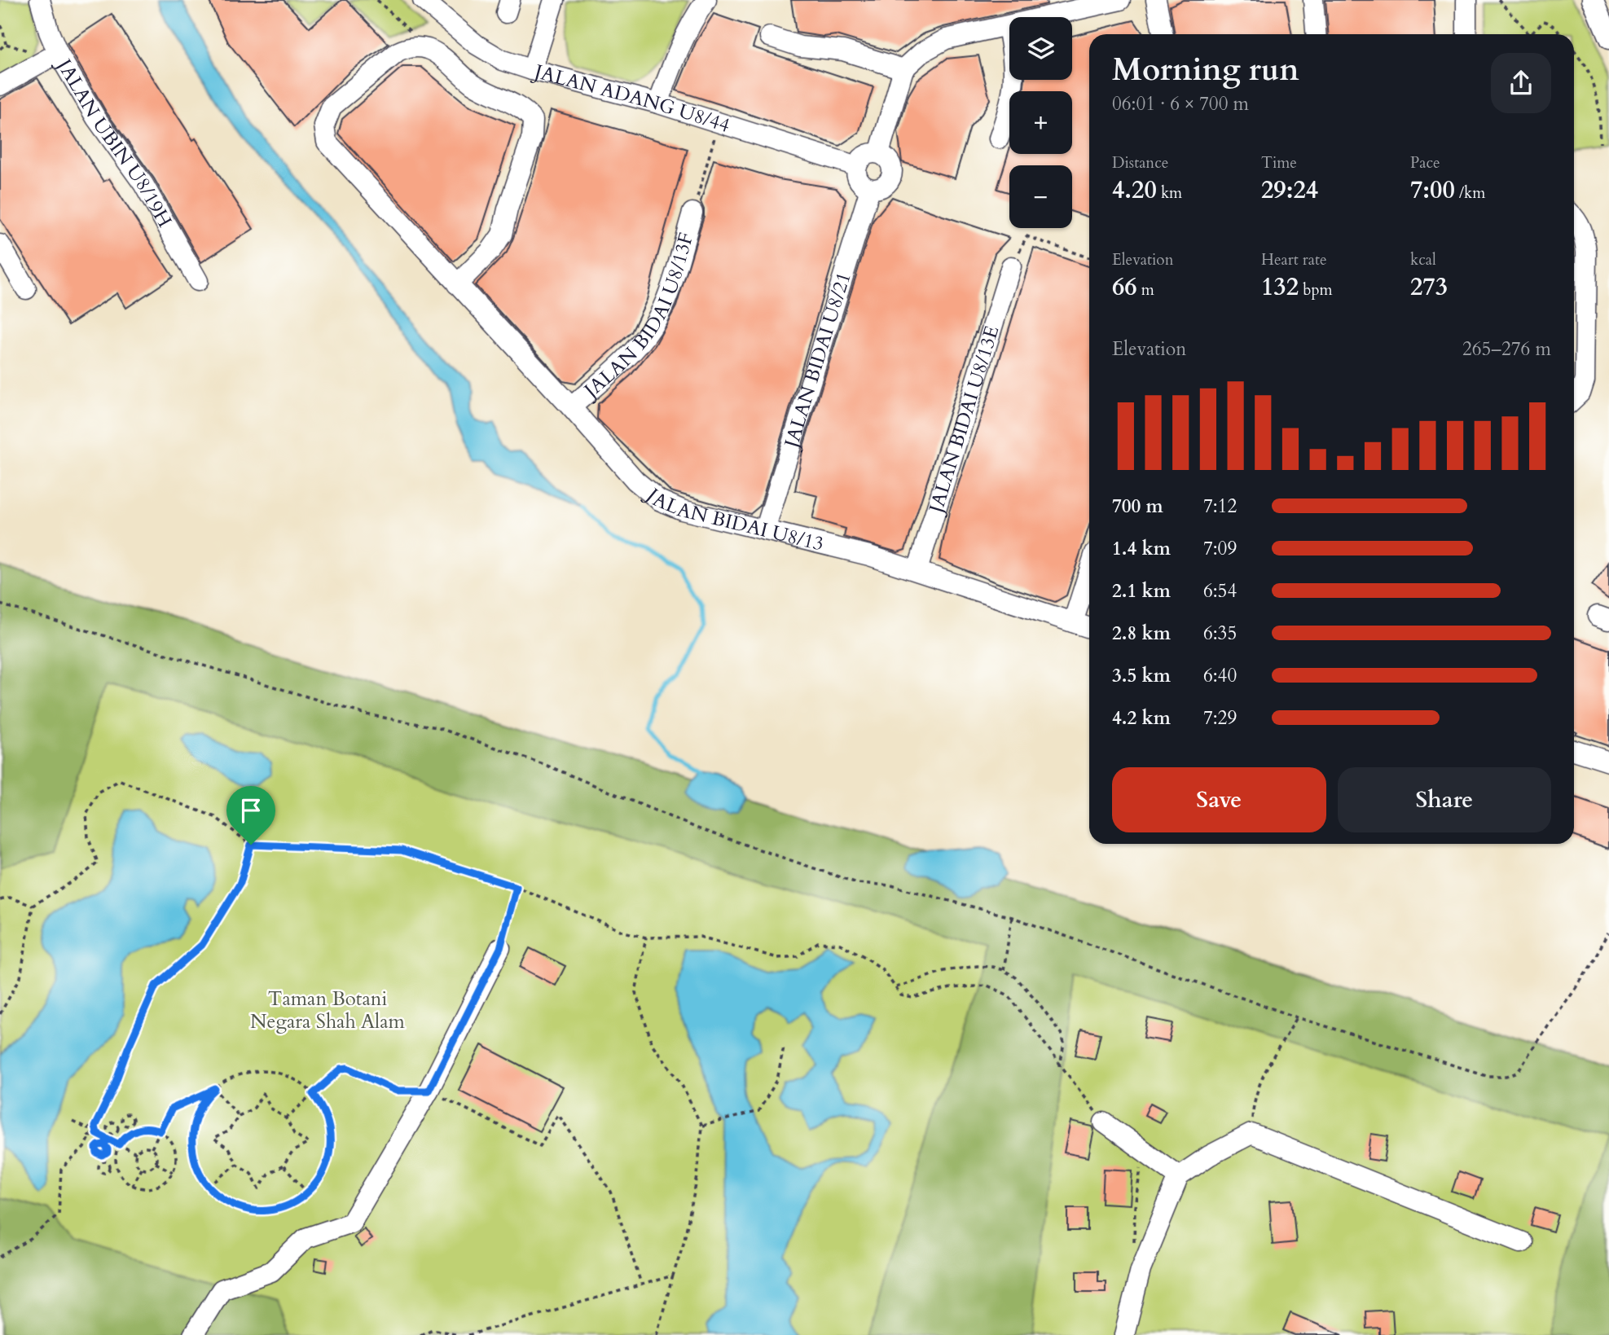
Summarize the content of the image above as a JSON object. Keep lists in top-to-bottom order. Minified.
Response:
{"streets":{"street":["JALAN ADANG U8/44","JALAN UBIN U8/19H","JALAN BIDAI U8/13F","JALAN BIDAI U8/21","JALAN BIDAI U8/13E","JALAN BIDAI U8/13"]},"crossings":[["JALAN ADANG U8/44","JALAN BIDAI U8/21"],["JALAN BIDAI U8/13F","JALAN BIDAI U8/13"],["JALAN BIDAI U8/21","JALAN BIDAI U8/13"],["JALAN BIDAI U8/13E","JALAN BIDAI U8/13"]],"parks":["Taman Botani Negara Shah Alam"],"page":{"map_buttons":["+","−"],"heading":["Morning run","06:01 · 6 × 700 m"],"stats":[["Distance","4.20 km"],["Time","29:24"],["Pace","7:00 /km"],["Elevation","66 m"],["Heart rate","132 bpm"],["kcal","273"]],"chart":["Elevation","265–276 m"],"list":[{"name":"700 m","note":"7:12"},{"name":"1.4 km","note":"7:09"},{"name":"2.1 km","note":"6:54"},{"name":"2.8 km","note":"6:35"},{"name":"3.5 km","note":"6:40"},{"name":"4.2 km","note":"7:29"}],"buttons":["Save","Share"]}}
